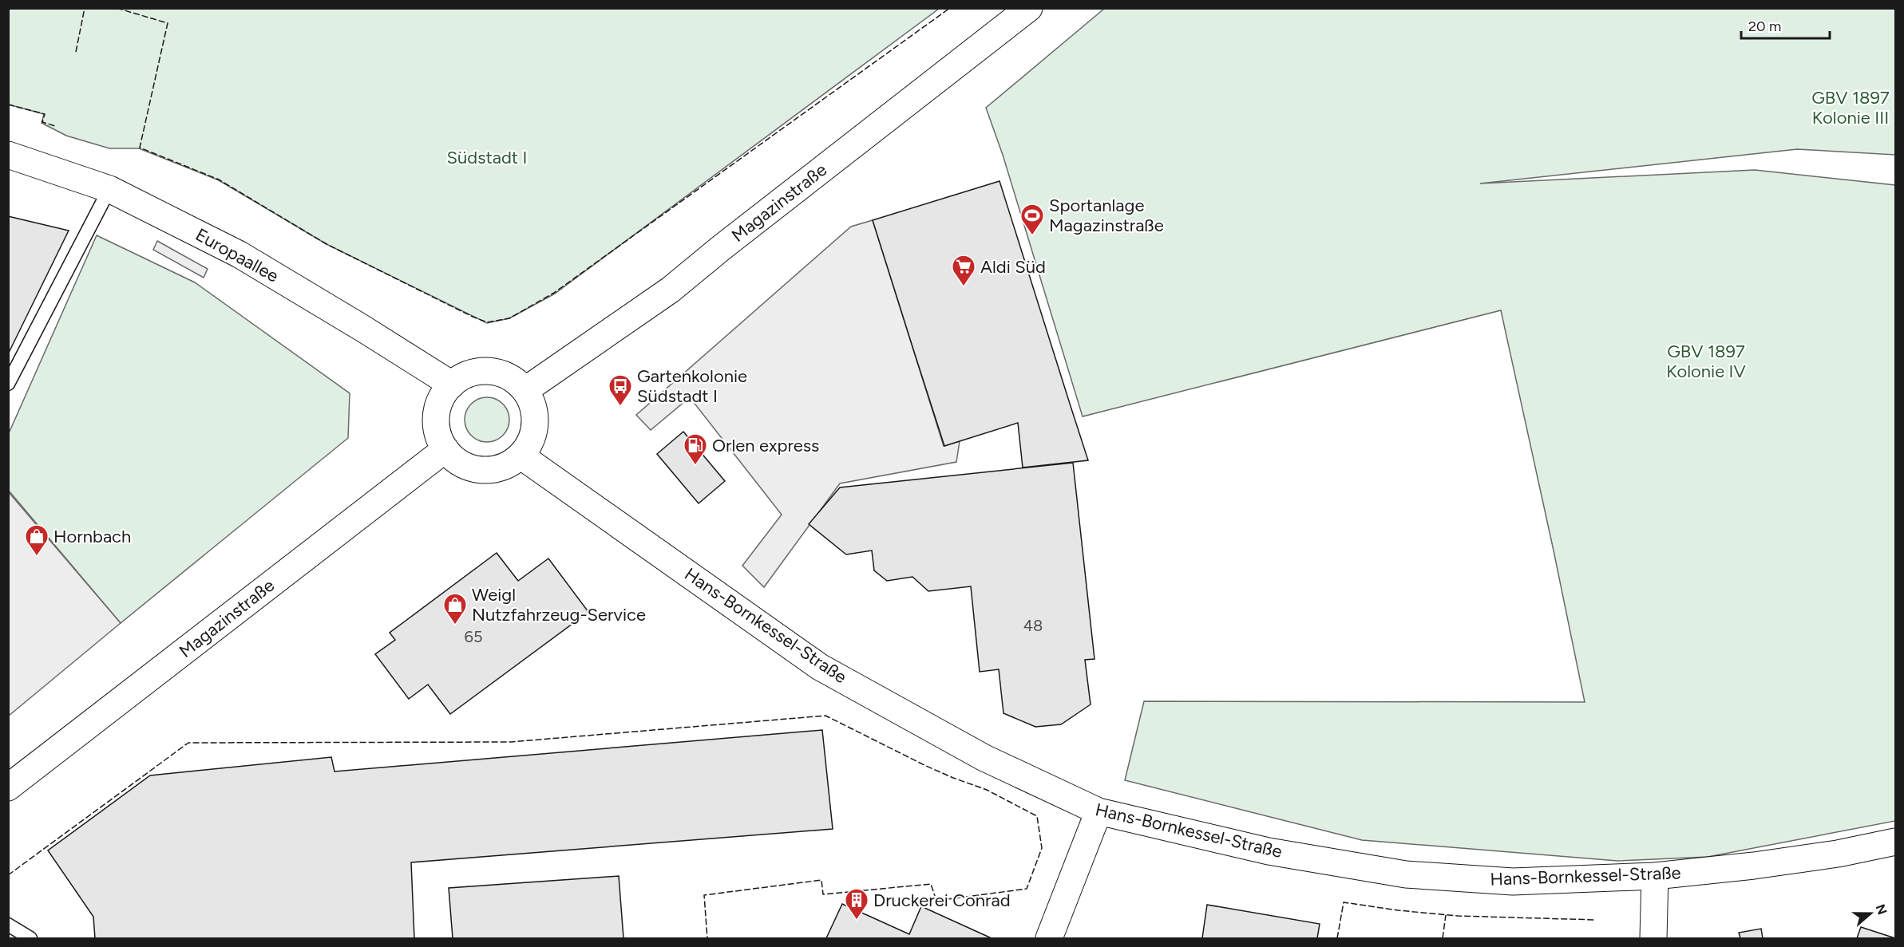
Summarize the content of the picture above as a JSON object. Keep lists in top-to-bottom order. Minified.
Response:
{"streets":{"street":["Magazinstraße","Europaallee","Hans-Bornkessel-Straße"]},"crossings":[["Magazinstraße","Europaallee"],["Magazinstraße","Hans-Bornkessel-Straße"],["Europaallee","Hans-Bornkessel-Straße"]],"parks":["GBV 1897 Kolonie III","Südstadt I","GBV 1897 Kolonie IV"],"places":{"sports":["Sportanlage Magazinstraße"],"supermarket":["Aldi Süd"],"bus stop":["Gartenkolonie Südstadt I"],"fuel station":["Orlen express"],"shop":["Hornbach","Weigl Nutzfahrzeug-Service"],"building":["Druckerei Conrad"]},"house_numbers":["48","65"],"scale_bar":"20 m","north":"right"}
